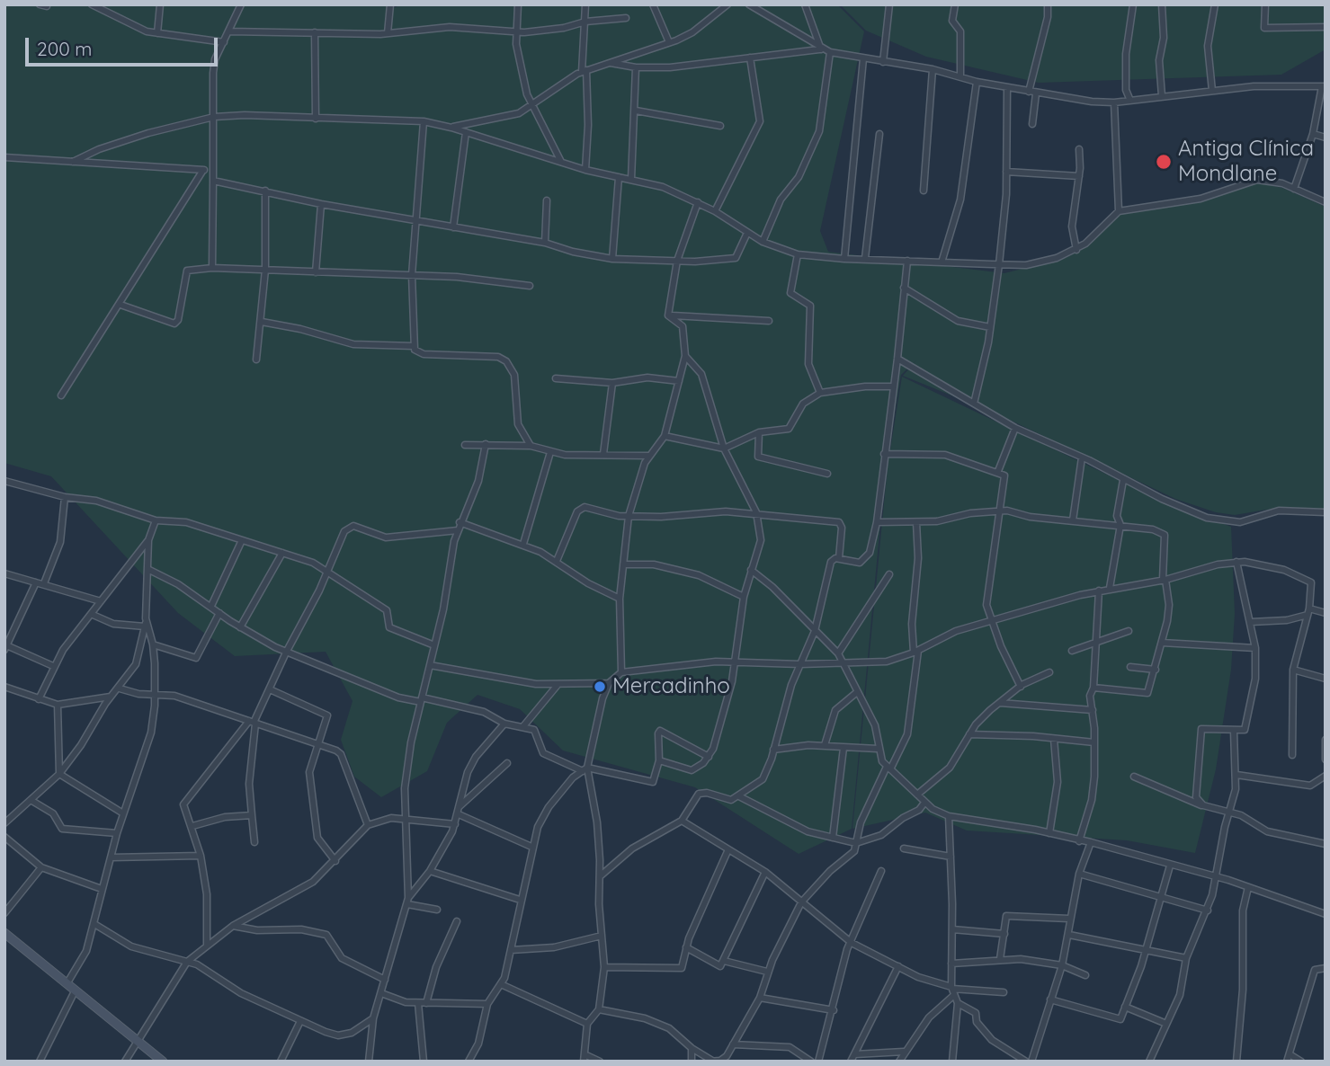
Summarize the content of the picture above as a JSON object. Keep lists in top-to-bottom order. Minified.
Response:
{"places":["Antiga Clínica Mondlane","Mercadinho"],"scale_bar":"200 m"}
